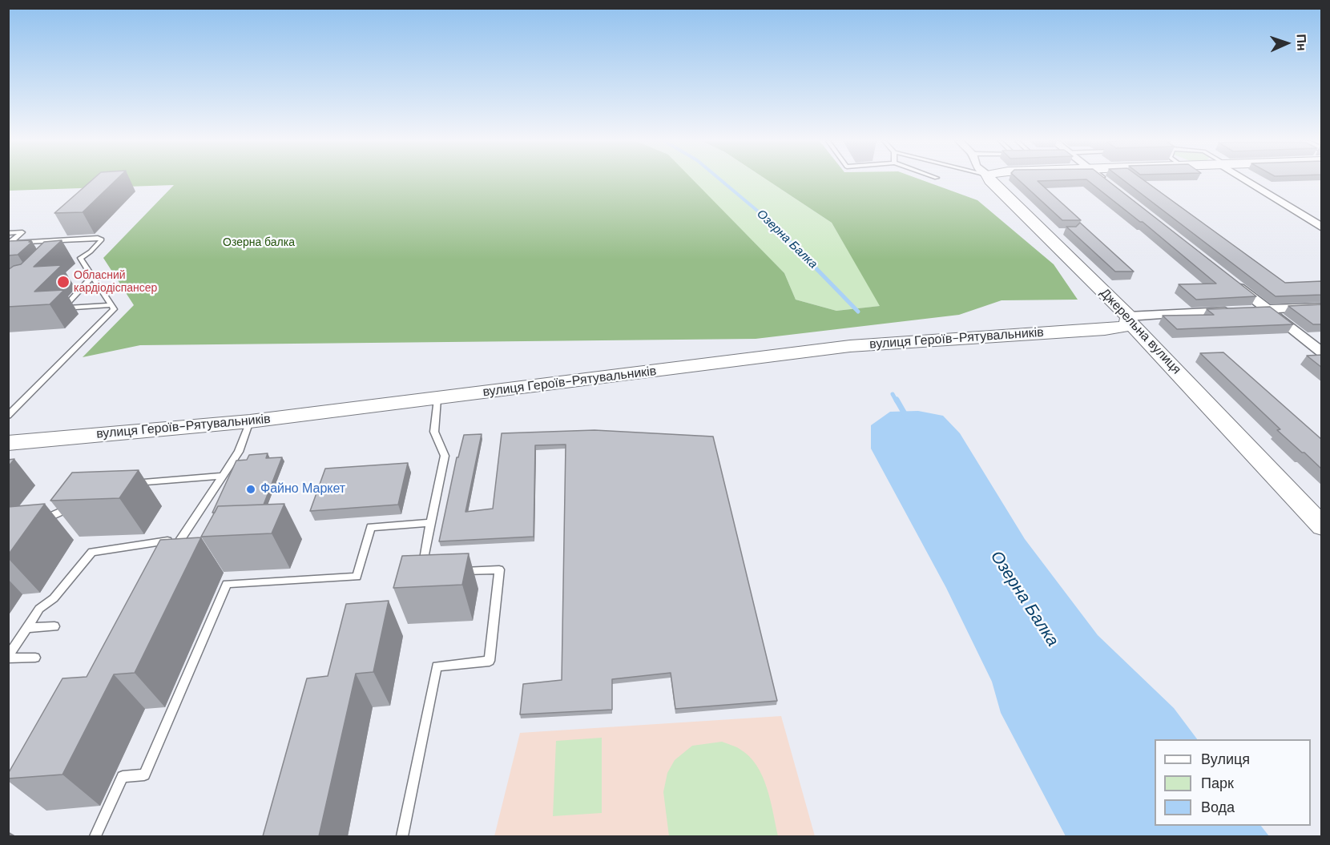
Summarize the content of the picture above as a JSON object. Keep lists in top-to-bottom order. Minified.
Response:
{"streets":{"main road":["Джерельна вулиця","вулиця Героїв-Рятувальників"]},"crossings":[["Джерельна вулиця","вулиця Героїв-Рятувальників"]],"water":["Озерна Балка"],"parks":["Озерна балка"],"places":["Обласний кардіодіспансер","Файно Маркет"],"legend":["Вулиця","Парк","Вода"],"north":"right"}
